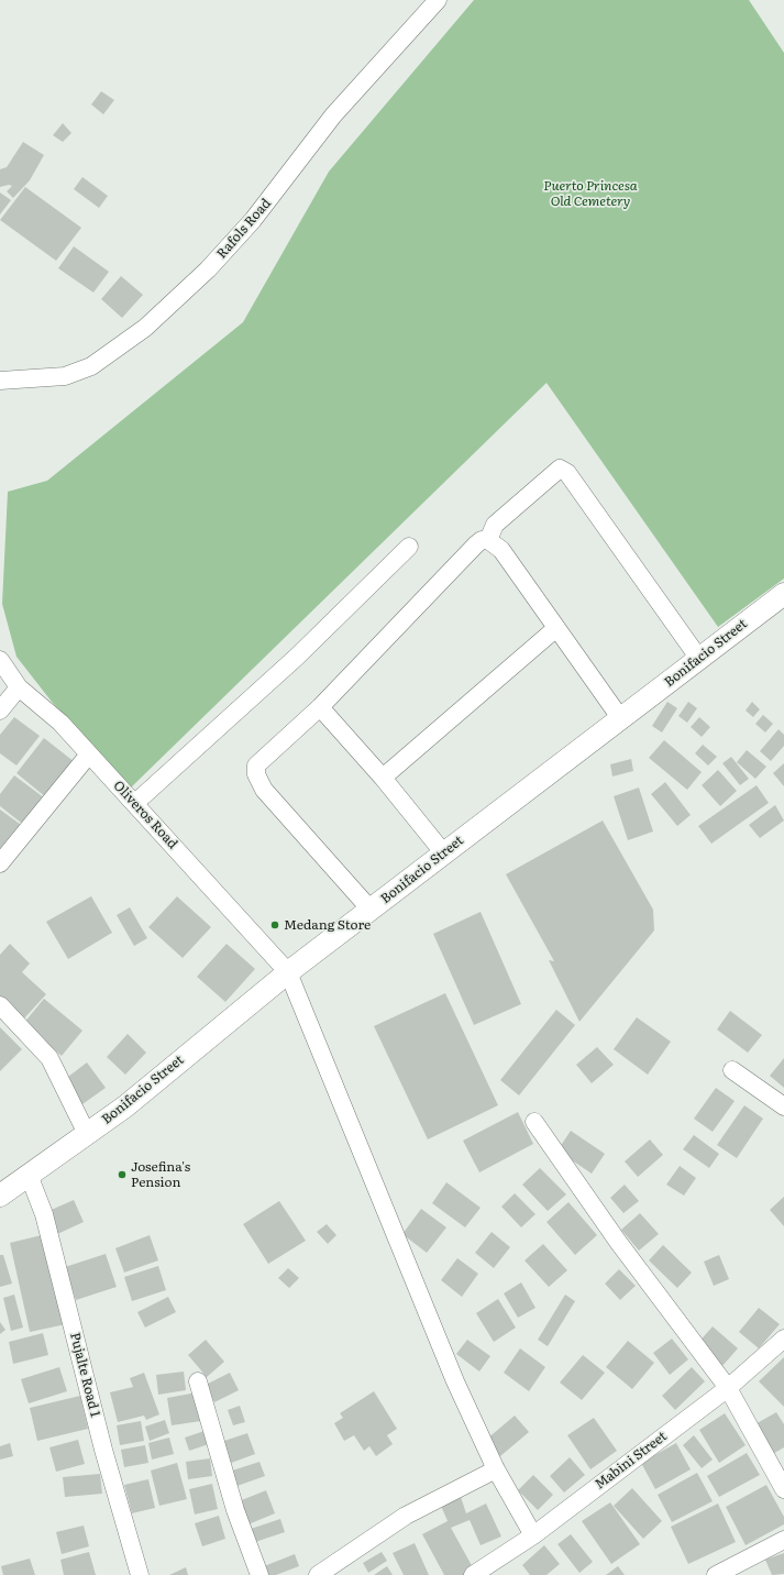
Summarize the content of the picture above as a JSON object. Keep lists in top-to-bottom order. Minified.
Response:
{"streets":{"street":["Rafols Road","Bonifacio Street","Oliveros Road","Pujalte Road 1","Mabini Street"]},"crossings":[["Bonifacio Street","Oliveros Road"],["Bonifacio Street","Pujalte Road 1"],["Oliveros Road","Mabini Street"]],"parks":["Puerto Princesa Old Cemetery"],"places":["Medang Store","Josefina's Pension"]}
